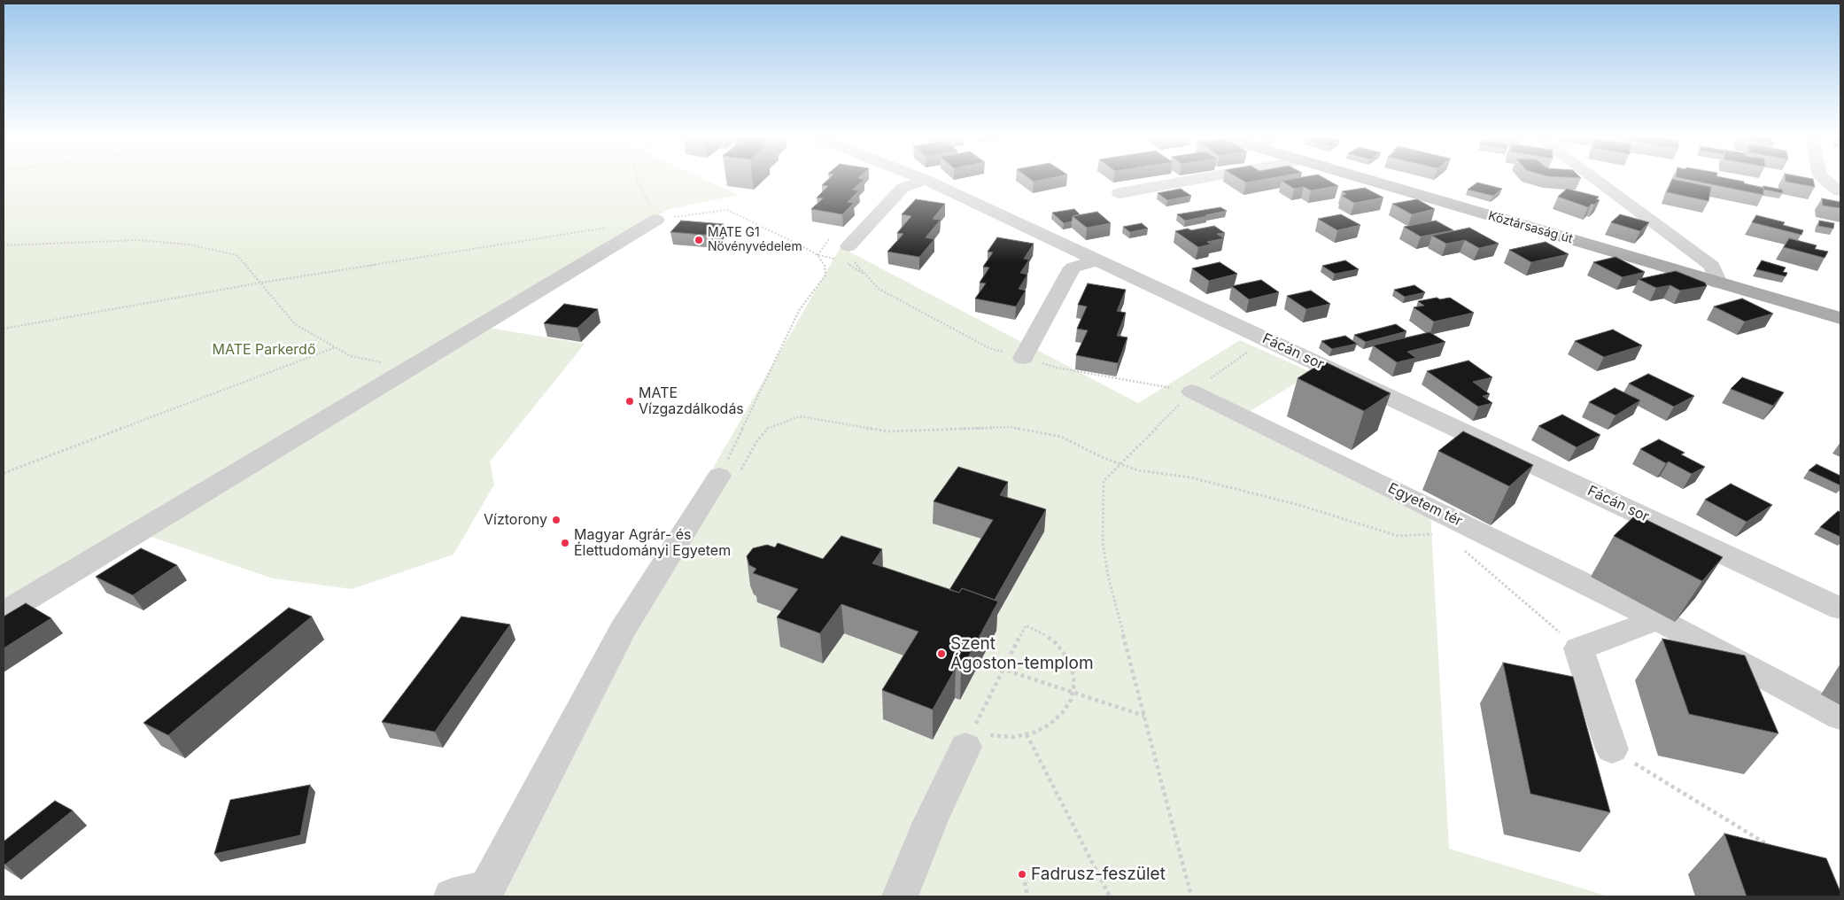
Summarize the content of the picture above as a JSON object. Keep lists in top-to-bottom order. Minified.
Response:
{"streets":{"main road":["Köztársaság út"],"street":["Fácán sor","Egyetem tér"]},"parks":["MATE Parkerdő"],"places":["MATE G1 Növényvédelem","MATE Vízgazdálkodás","Víztorony","Magyar Agrár- és Élettudományi Egyetem","Szent Ágoston-templom","Fadrusz-feszület"]}
